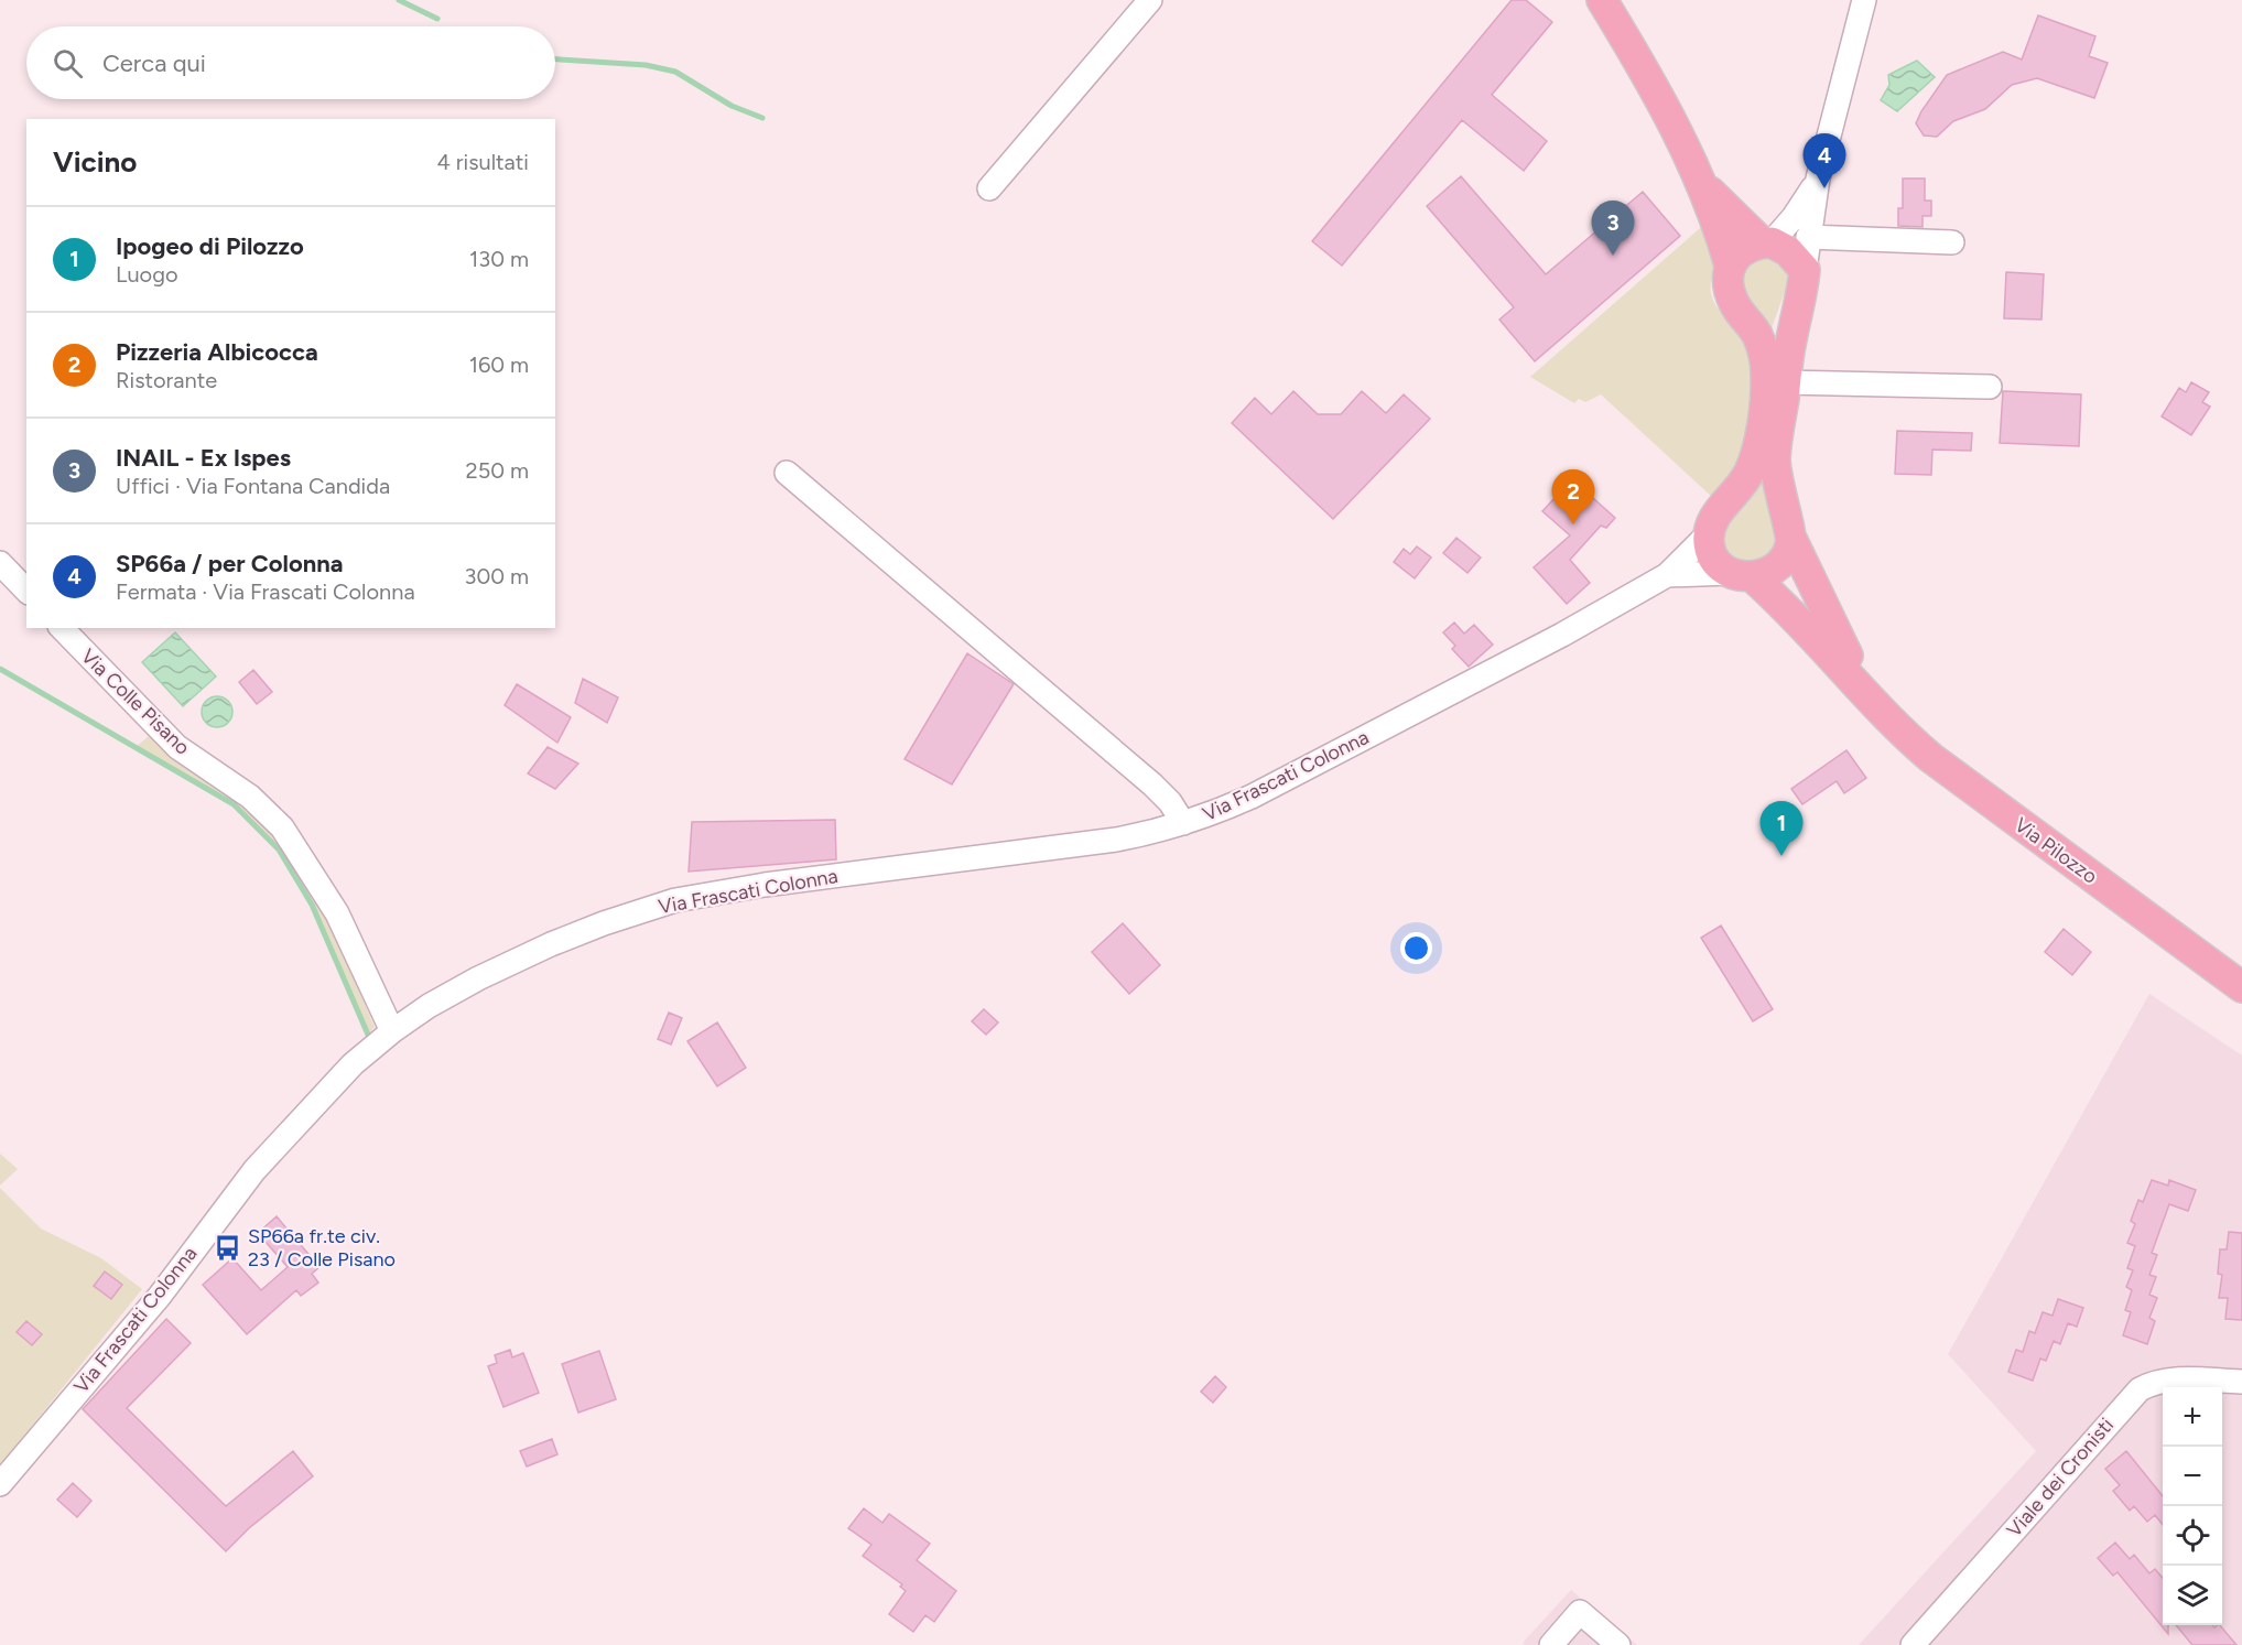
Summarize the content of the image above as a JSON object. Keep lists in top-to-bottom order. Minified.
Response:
{"streets":{"main road":["Via Frascati Colonna","Via Pilozzo"],"street":["Via Colle Pisano","Viale dei Cronisti"]},"crossings":[["Via Colle Pisano","Via Frascati Colonna"],["Via Frascati Colonna","Via Pilozzo"]],"places":{"bus stop":["SP66a fr.te civ. 23 / Colle Pisano"]},"page":{"search":"Cerca qui","heading":["Vicino","4 risultati"],"pins":["4","3","2","1"],"list":[{"mark":"1","name":"Ipogeo di Pilozzo","note":"Luogo","value":"130 m"},{"mark":"2","name":"Pizzeria Albicocca","note":"Ristorante","value":"160 m"},{"mark":"3","name":"INAIL - Ex Ispes","note":"Uffici · Via Fontana Candida","value":"250 m"},{"mark":"4","name":"SP66a / per Colonna","note":"Fermata · Via Frascati Colonna","value":"300 m"}],"map_buttons":["+","−"]}}
